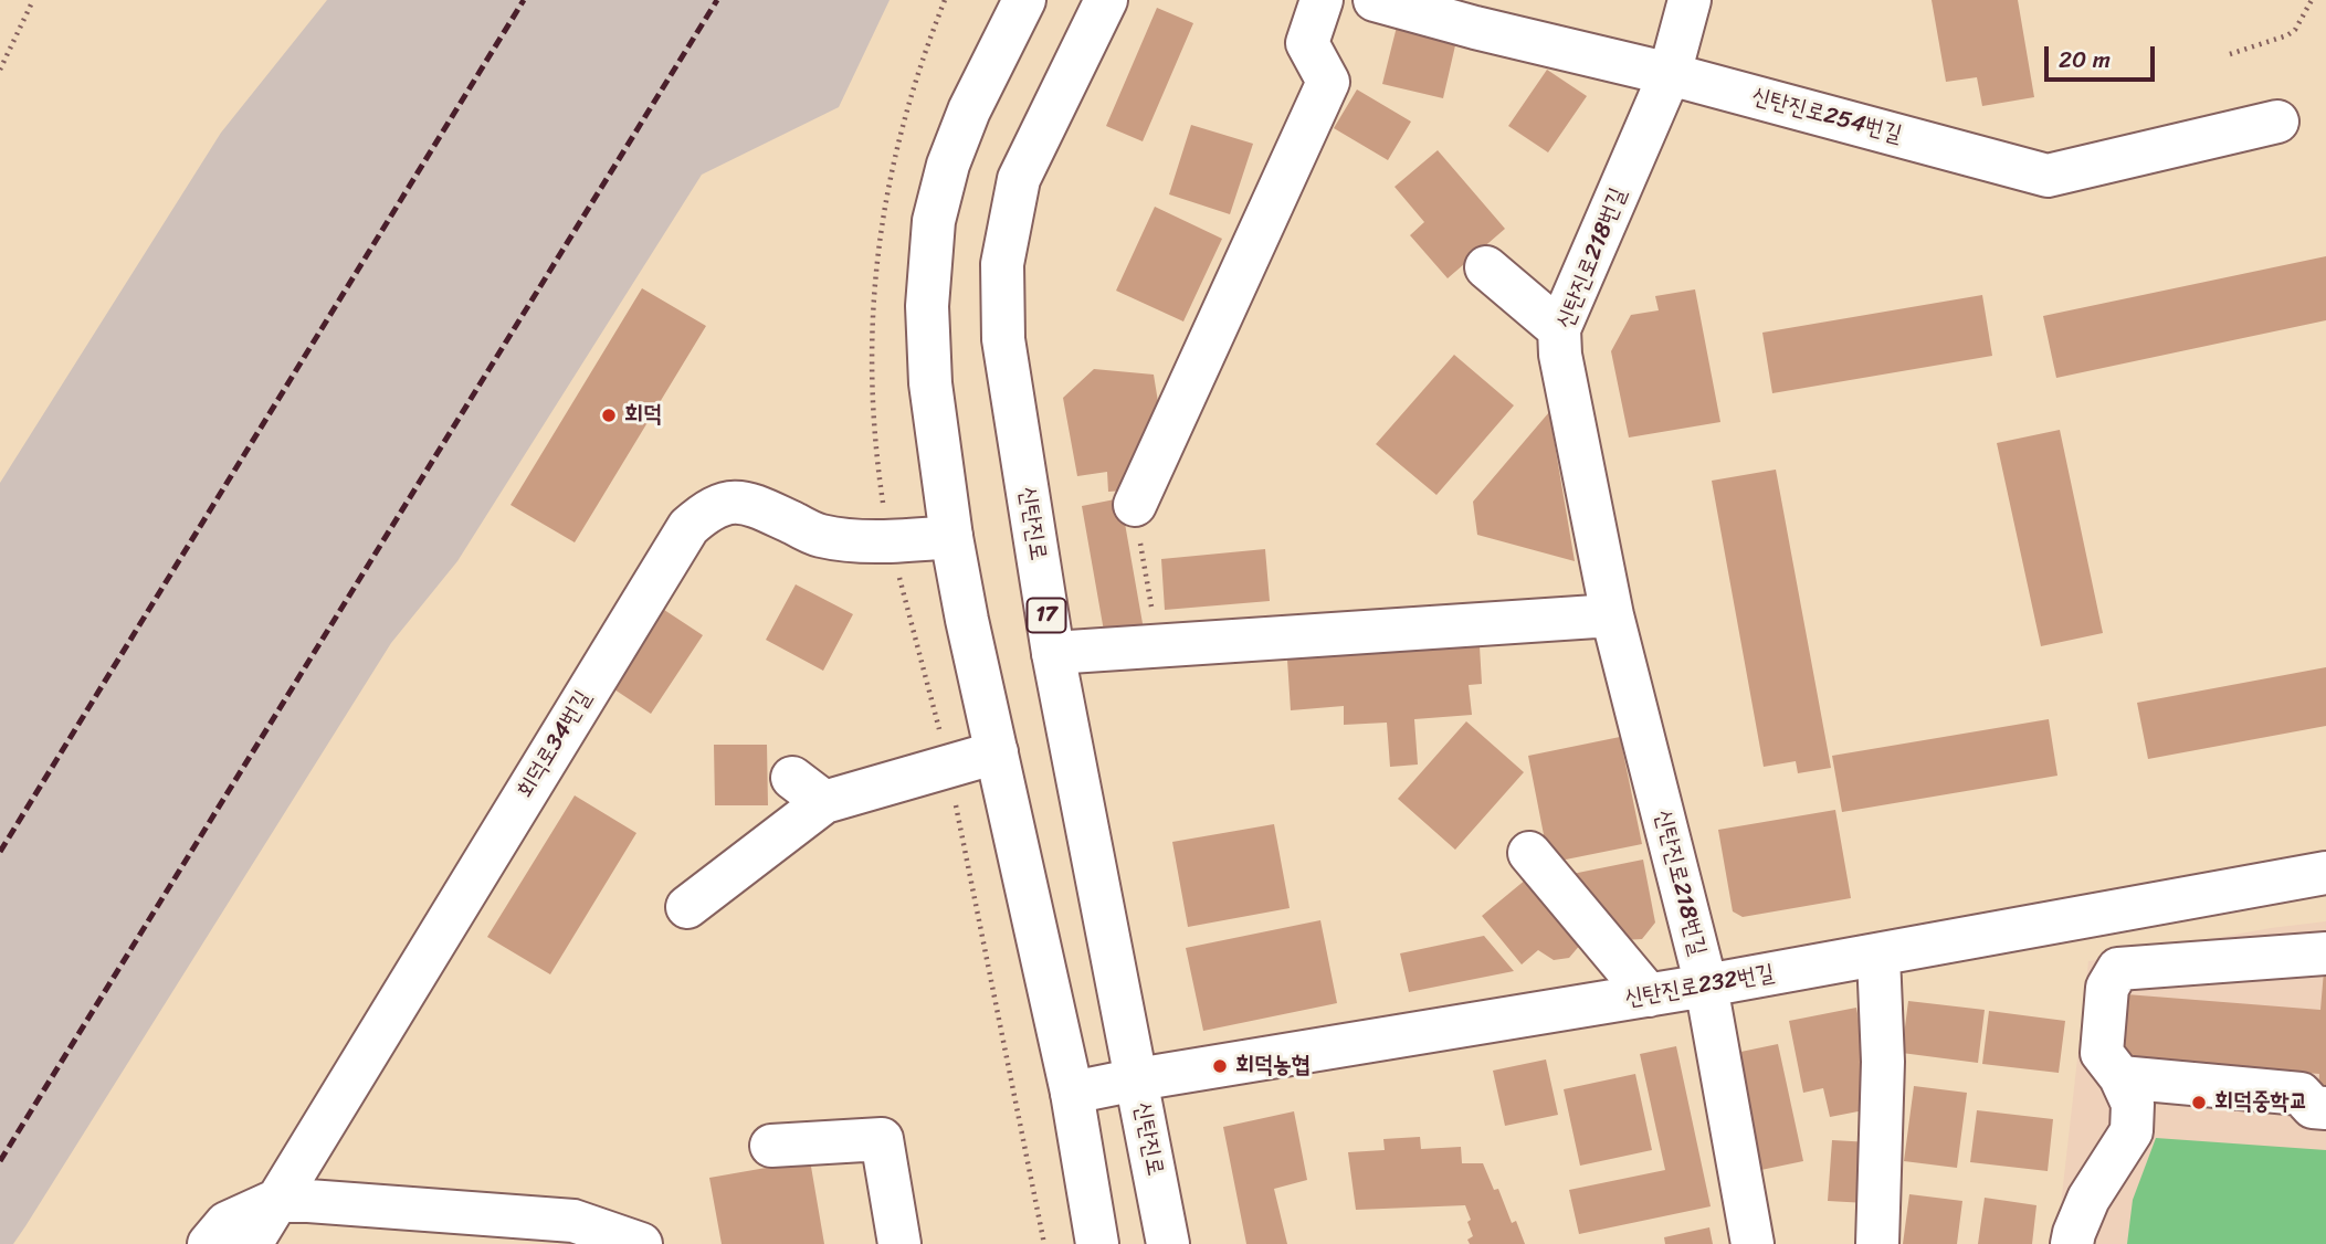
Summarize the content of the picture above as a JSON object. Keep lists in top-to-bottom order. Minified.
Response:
{"streets":{"street":["신탄진로254번길","신탄진로218번길","신탄진로","17","회덕로34번길","신탄진로232번길"]},"crossings":[["신탄진로254번길","신탄진로218번길"],["신탄진로218번길","신탄진로232번길"],["신탄진로","신탄진로232번길"]],"places":["회덕","회덕농협","회덕중학교"],"scale_bar":"20 m"}
